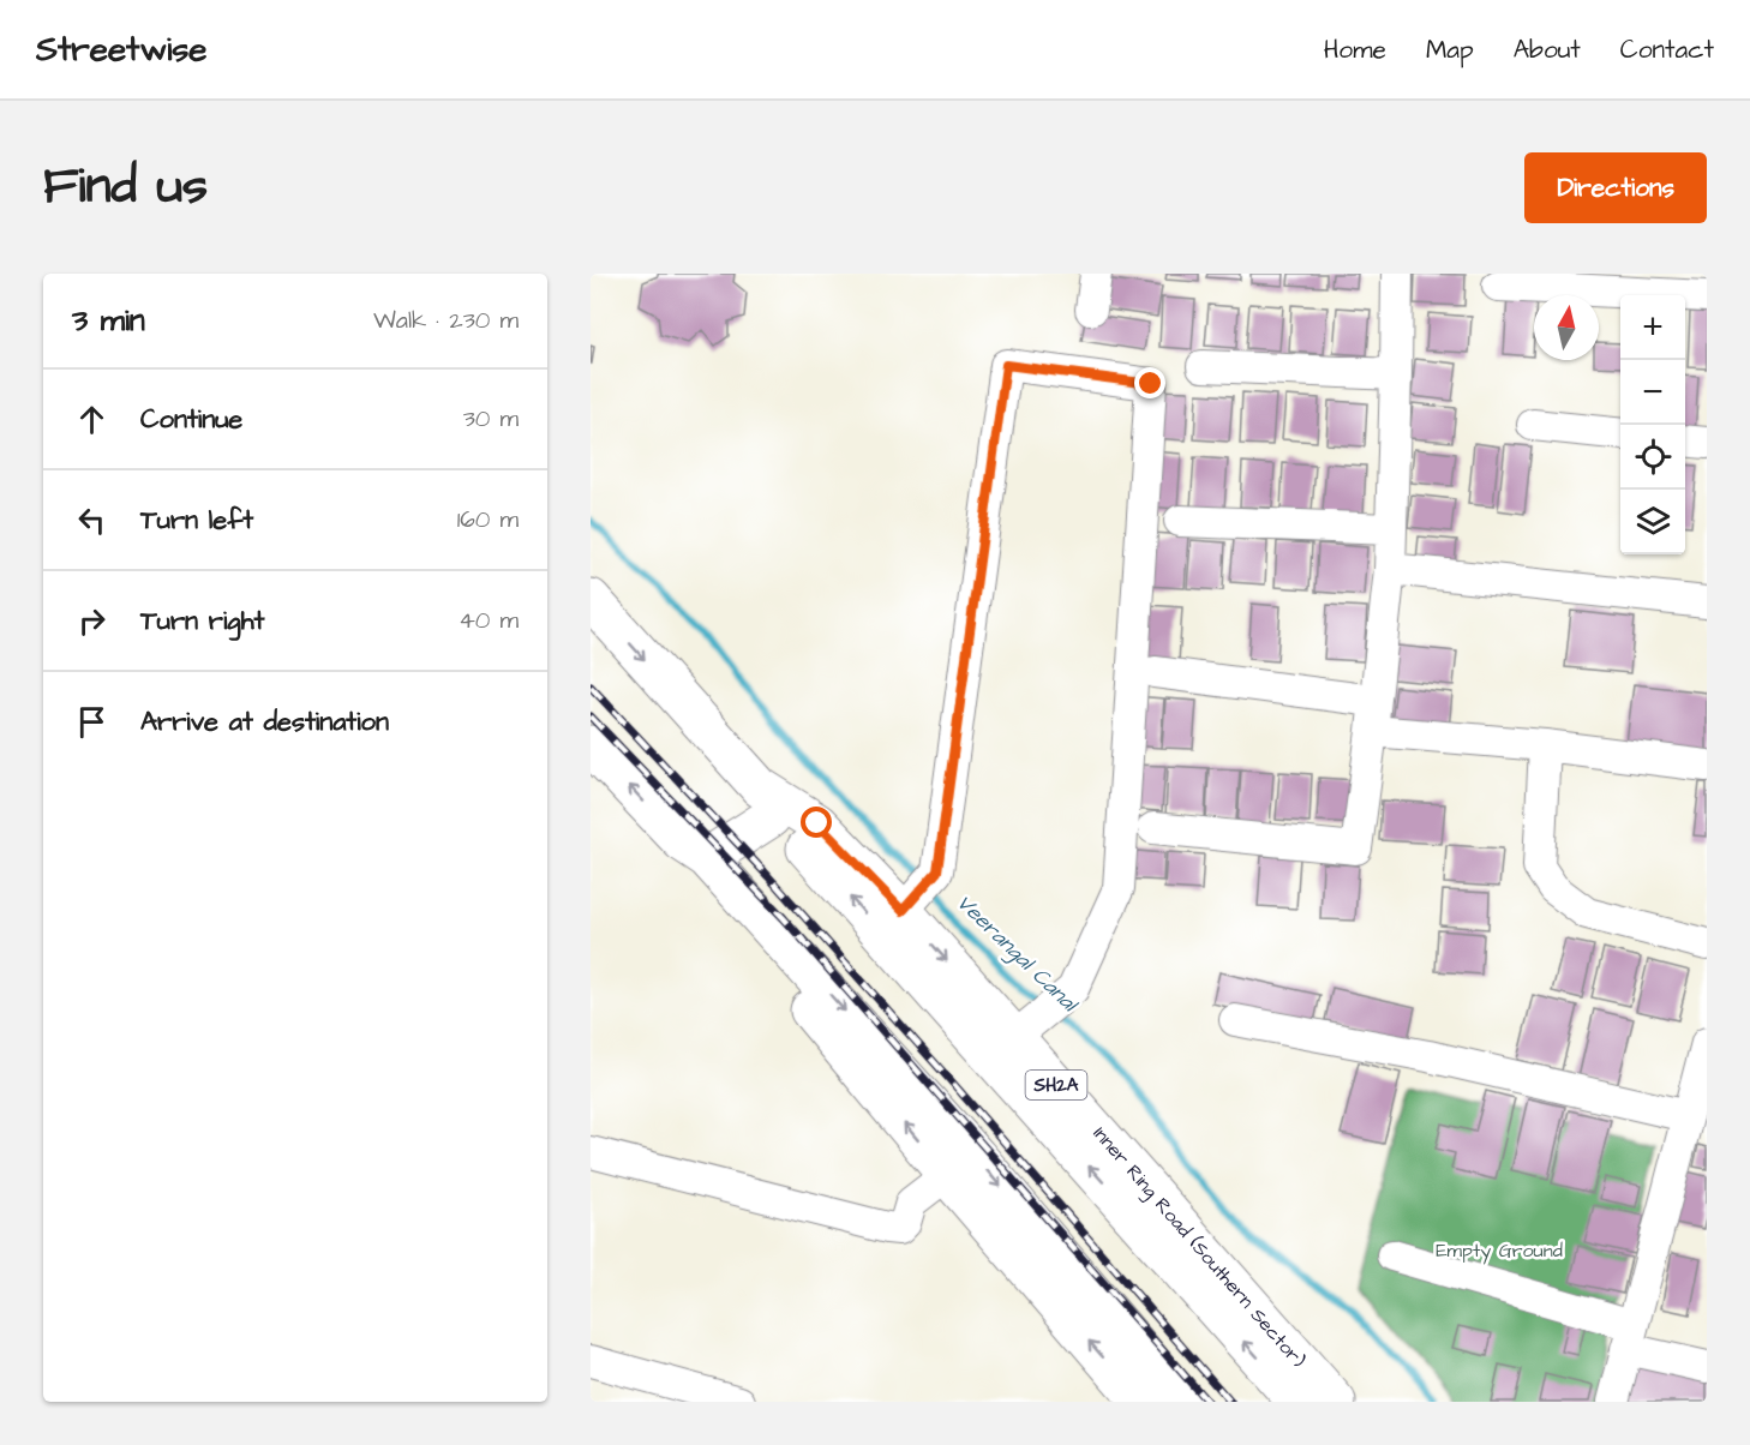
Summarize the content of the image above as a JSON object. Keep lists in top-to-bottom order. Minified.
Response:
{"streets":{"main road":["SH2A","Inner Ring Road (Southern Sector)"]},"water":["Veerangal Canal"],"parks":["Empty Ground"],"north":"top","page":{"header":"Streetwise","nav":["Home","Map","About","Contact"],"title":"Find us","buttons":"Directions","heading":["3 min","Walk · 230 m"],"map_buttons":["+","−"],"list":[["Continue","30 m"],["Turn left","160 m"],["Turn right","40 m"],"Arrive at destination"]}}
